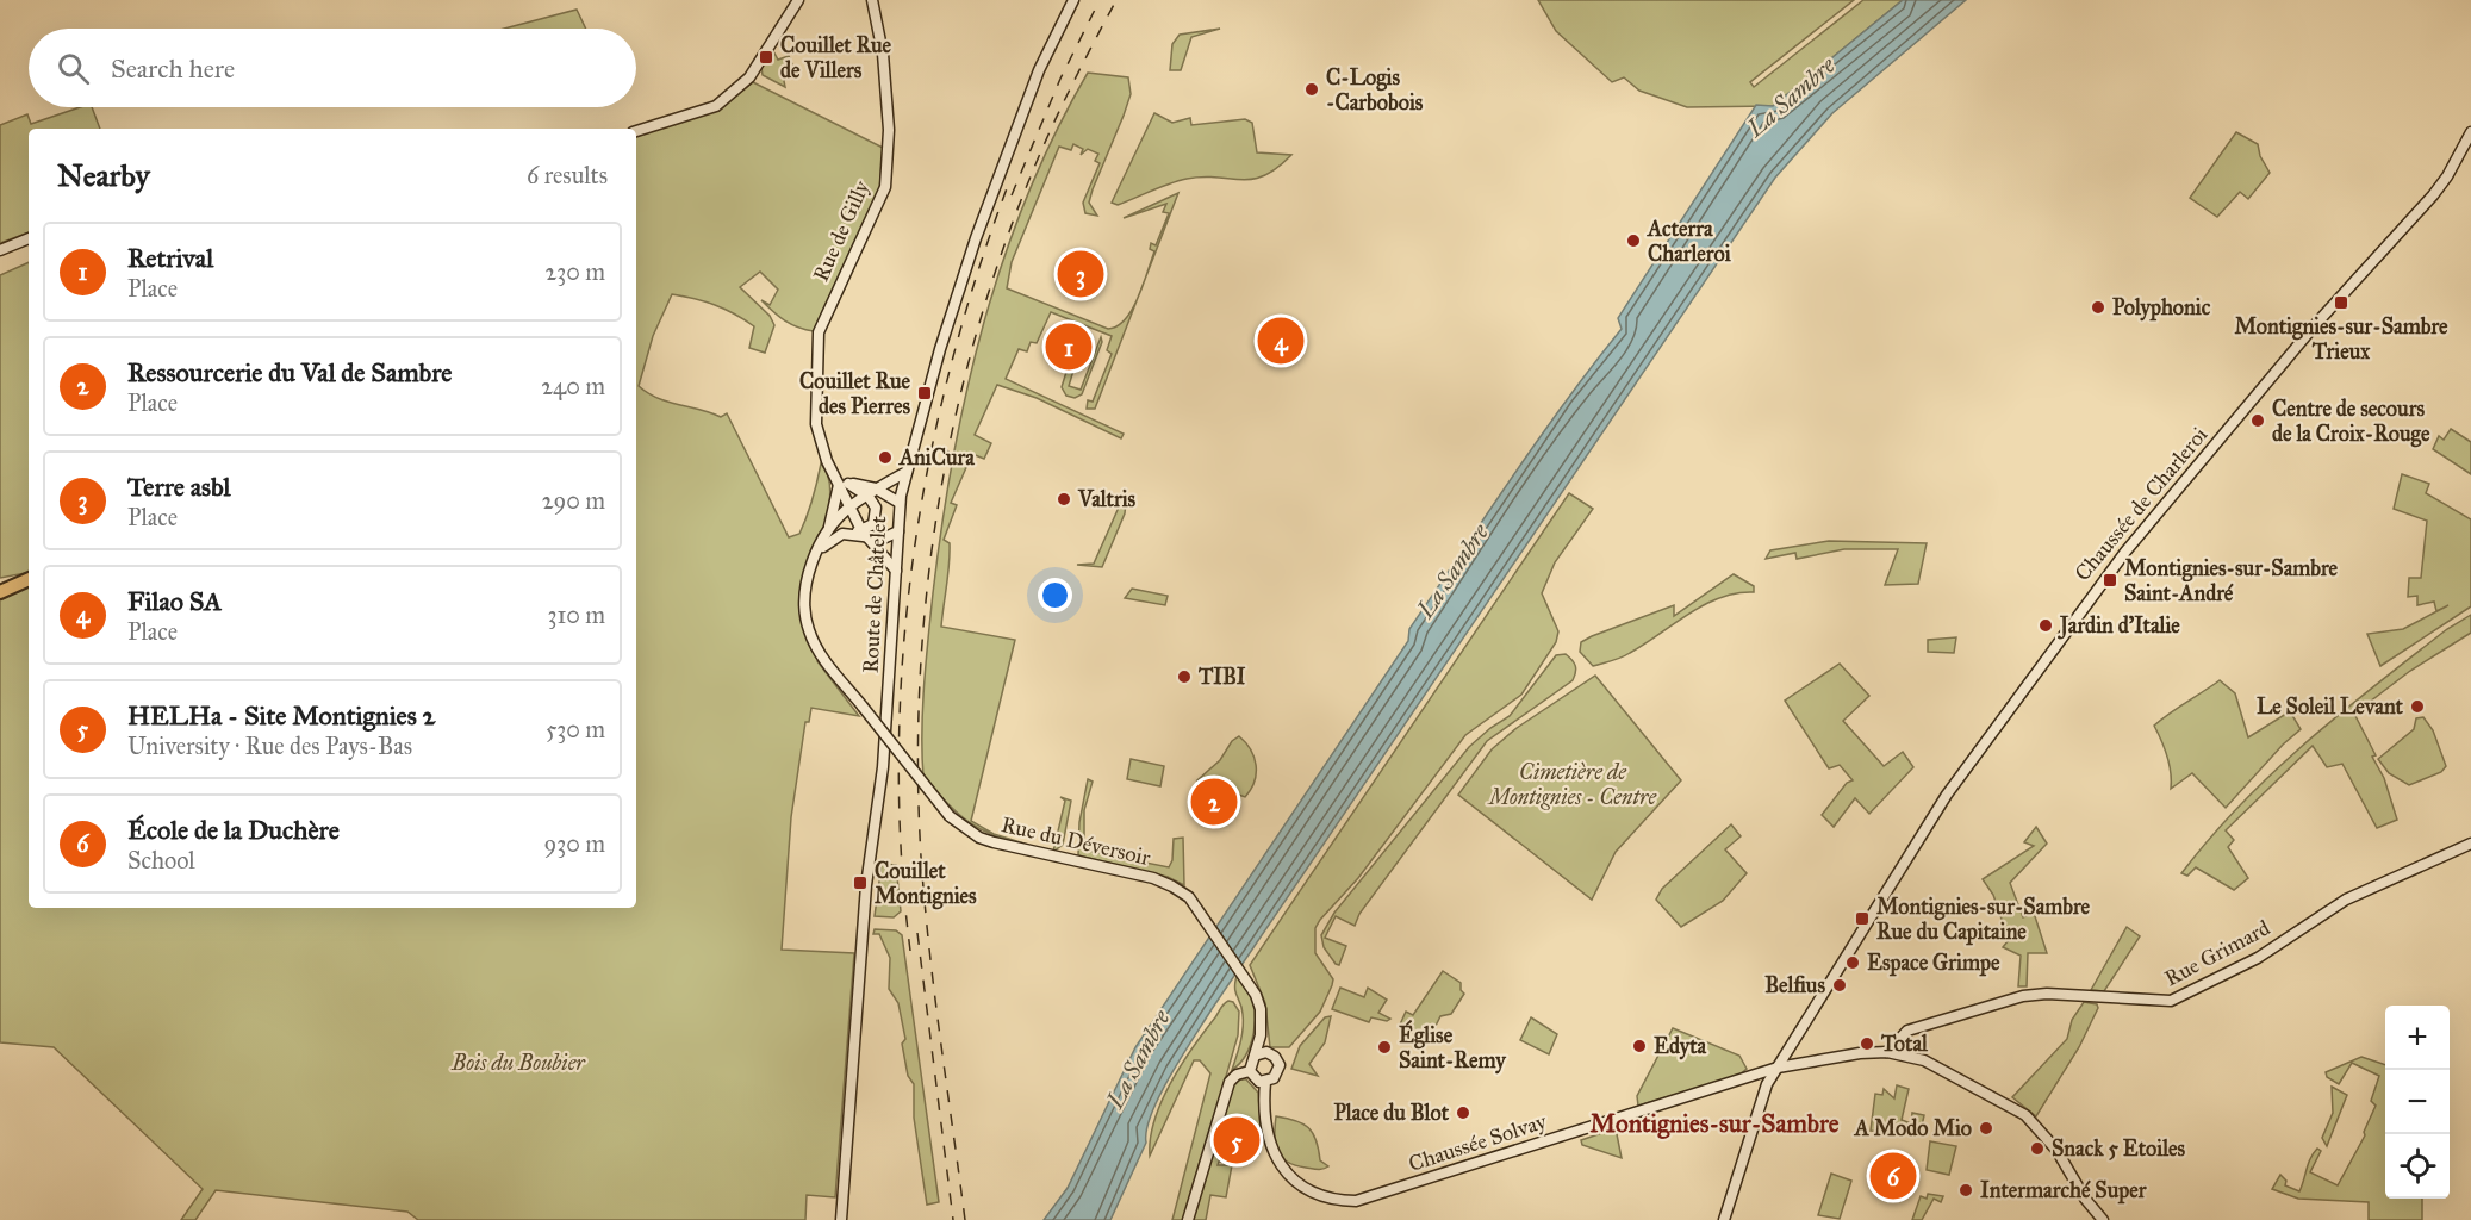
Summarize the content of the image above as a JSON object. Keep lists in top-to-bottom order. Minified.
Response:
{"streets":{"main road":["Rue de Gilly","Chaussée de Charleroi","Route de Châtelet","Rue du Déversoir","Rue Grimard","Chaussée Solvay"]},"crossings":[["Rue de Gilly","Rue du Déversoir"],["Chaussée de Charleroi","Chaussée Solvay"],["Route de Châtelet","Rue du Déversoir"],["Rue du Déversoir","Chaussée Solvay"],["Rue Grimard","Chaussée Solvay"]],"districts":["Montignies-sur-Sambre"],"water":["La Sambre"],"parks":["Cimetière de Montignies - Centre","Bois du Boubier"],"places":{"transit":["Couillet Rue de Villers","Montignies-sur-Sambre Trieux","Couillet Rue des Pierres","Montignies-sur-Sambre Saint-André","Couillet Montignies","Montignies-sur-Sambre Rue du Capitaine"],"other":["C-Logis -Carbobois","Acterra Charleroi","Polyphonic","Centre de secours de la Croix-Rouge","AniCura","Valtris","Jardin d'Italie","TIBI","Le Soleil Levant","Espace Grimpe","Belfius","Total","Edyta","Église Saint-Remy","Place du Blot","A Modo Mio","Snack 5 Etoiles","Intermarché Super"]},"page":{"search":"Search here","heading":["Nearby","6 results"],"list":[{"mark":"1","name":"Retrival","note":"Place","value":"230 m"},{"mark":"2","name":"Ressourcerie du Val de Sambre","note":"Place","value":"240 m"},{"mark":"3","name":"Terre asbl","note":"Place","value":"290 m"},{"mark":"4","name":"Filao SA","note":"Place","value":"310 m"},{"mark":"5","name":"HELHa - Site Montignies 2","note":"University · Rue des Pays-Bas","value":"530 m"},{"mark":"6","name":"École de la Duchère","note":"School","value":"930 m"}],"pins":["3","4","1","2","5","6"],"map_buttons":["+","−"]}}
